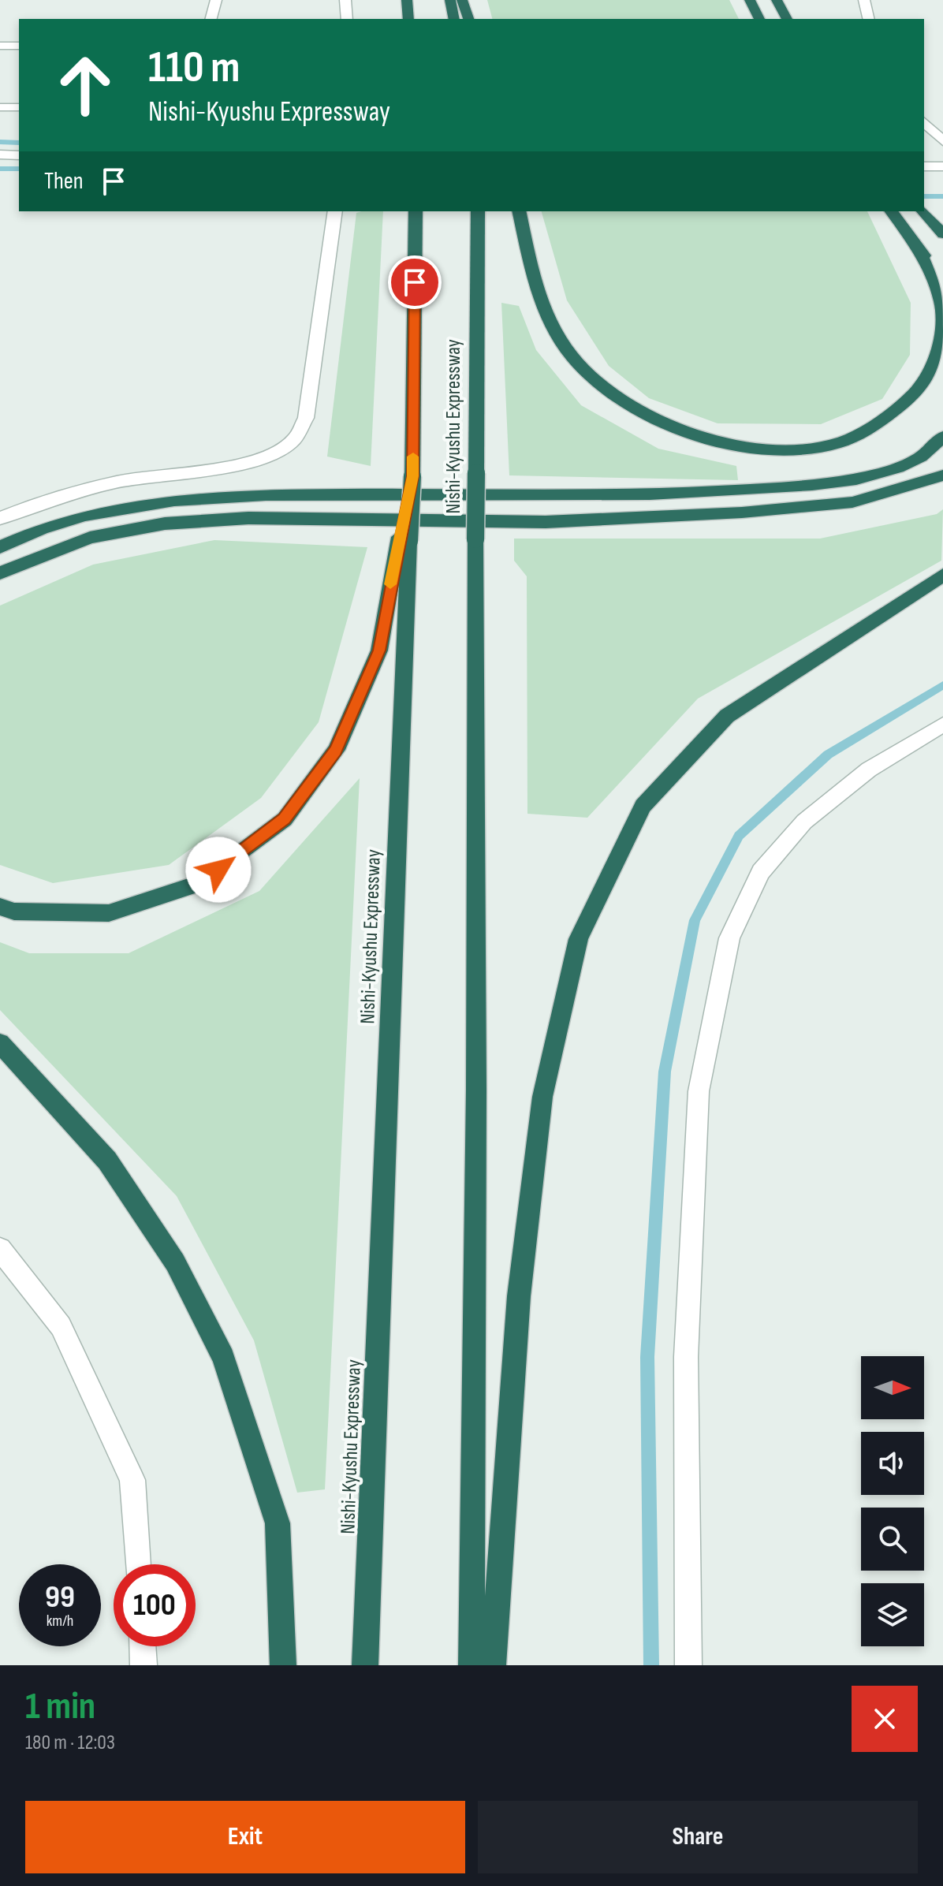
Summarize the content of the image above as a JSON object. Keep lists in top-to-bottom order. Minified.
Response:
{"streets":{"highway":["Nishi-Kyushu Expressway"]},"north":"right","page":{"turn":["110 m","Nishi-Kyushu Expressway"],"then":"Then","speed":"99 km/h","limit":"100","heading":["1 min","180 m · 12:03"],"buttons":["Exit","Share"]}}
